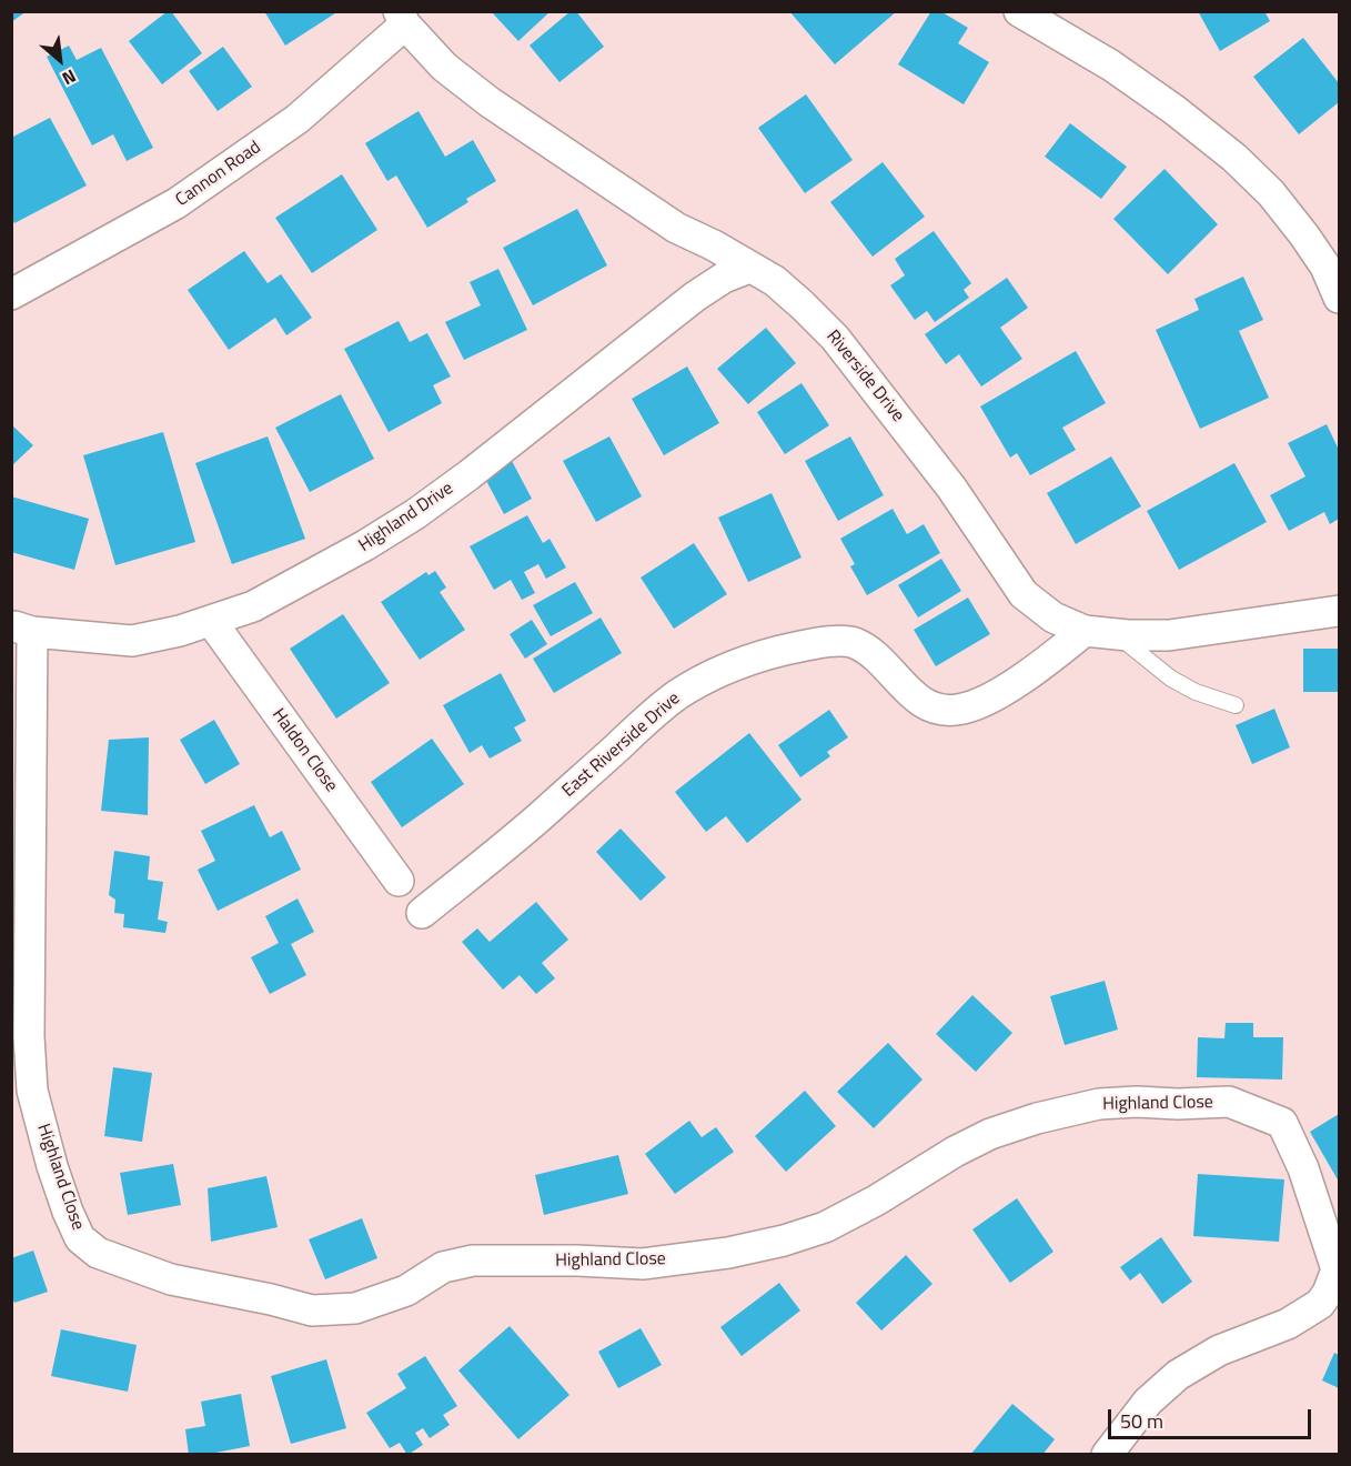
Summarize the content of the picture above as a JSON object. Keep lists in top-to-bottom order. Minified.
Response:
{"streets":{"street":["Cannon Road","Riverside Drive","Highland Drive","East Riverside Drive","Haldon Close","Highland Close"]},"crossings":[["Cannon Road","Riverside Drive"],["Riverside Drive","Highland Drive"],["Riverside Drive","East Riverside Drive"],["Highland Drive","Haldon Close"],["Highland Drive","Highland Close"]],"scale_bar":"50 m","north":"bottom right"}
